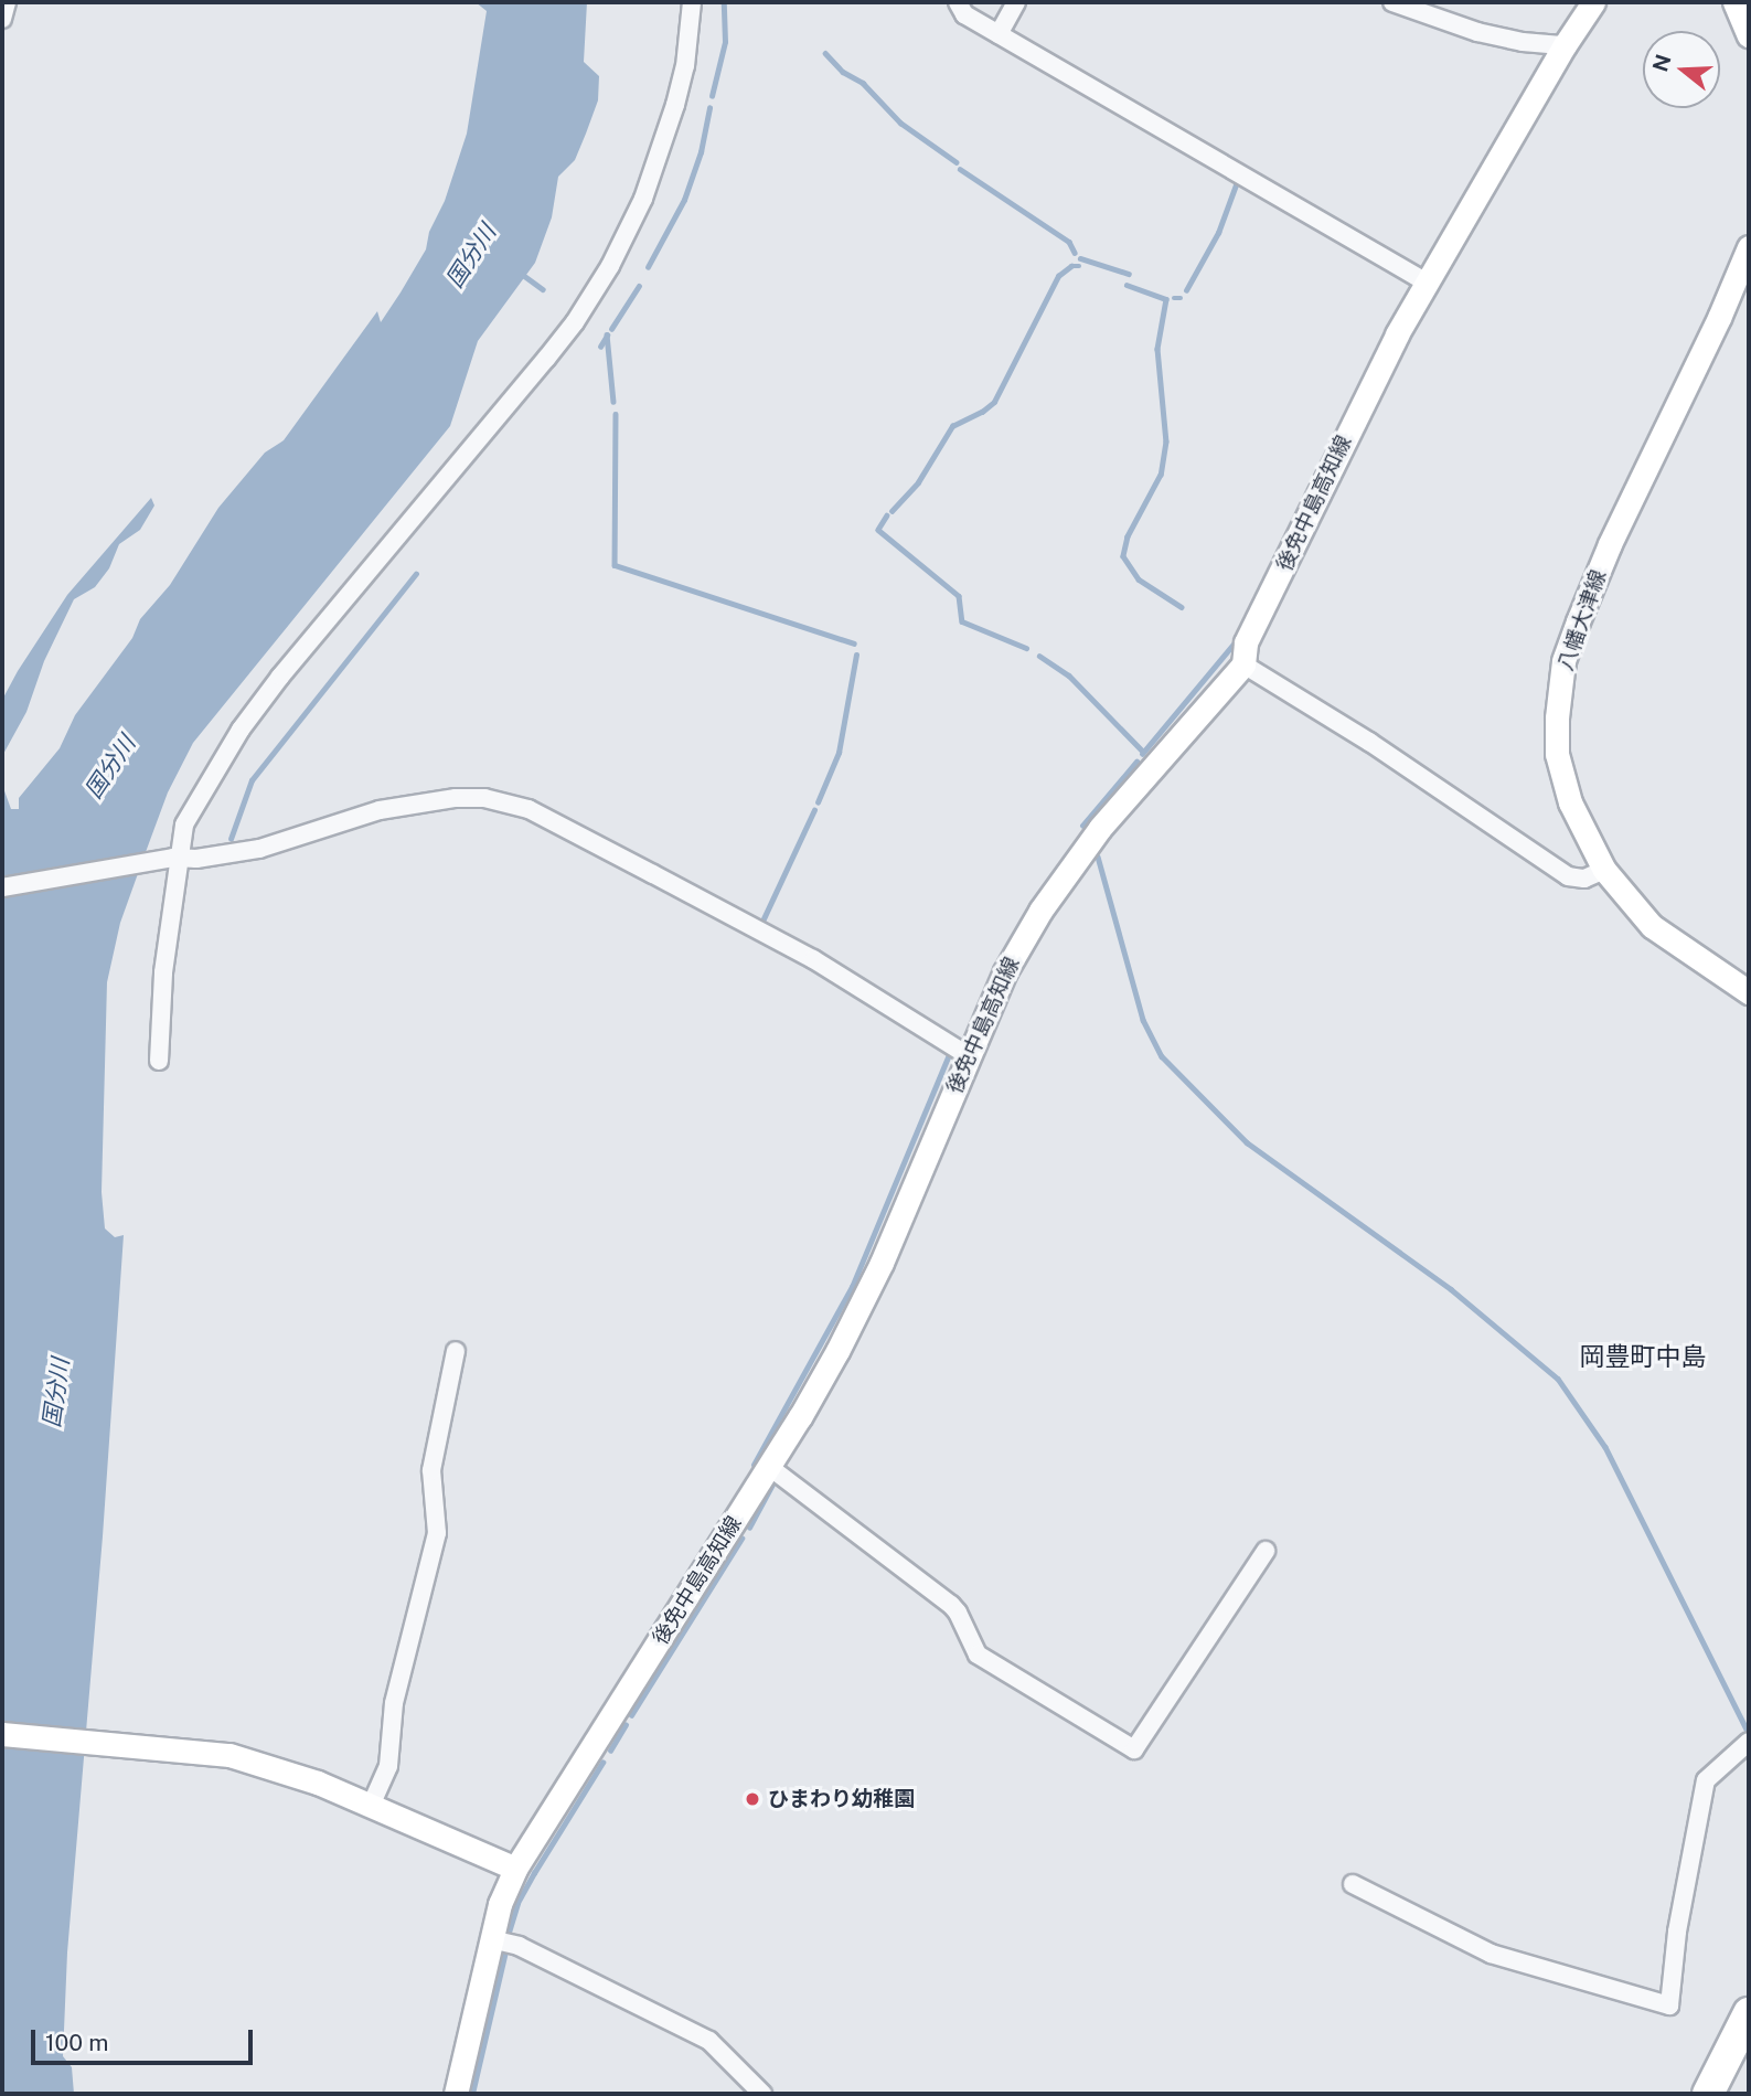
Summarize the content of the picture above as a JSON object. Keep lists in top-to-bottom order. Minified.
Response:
{"streets":{"main road":["後免中島高知線","八幡大津線"]},"districts":["岡豊町中島"],"water":["国分川"],"places":["ひまわり幼稚園"],"scale_bar":"100 m","north":"left"}
